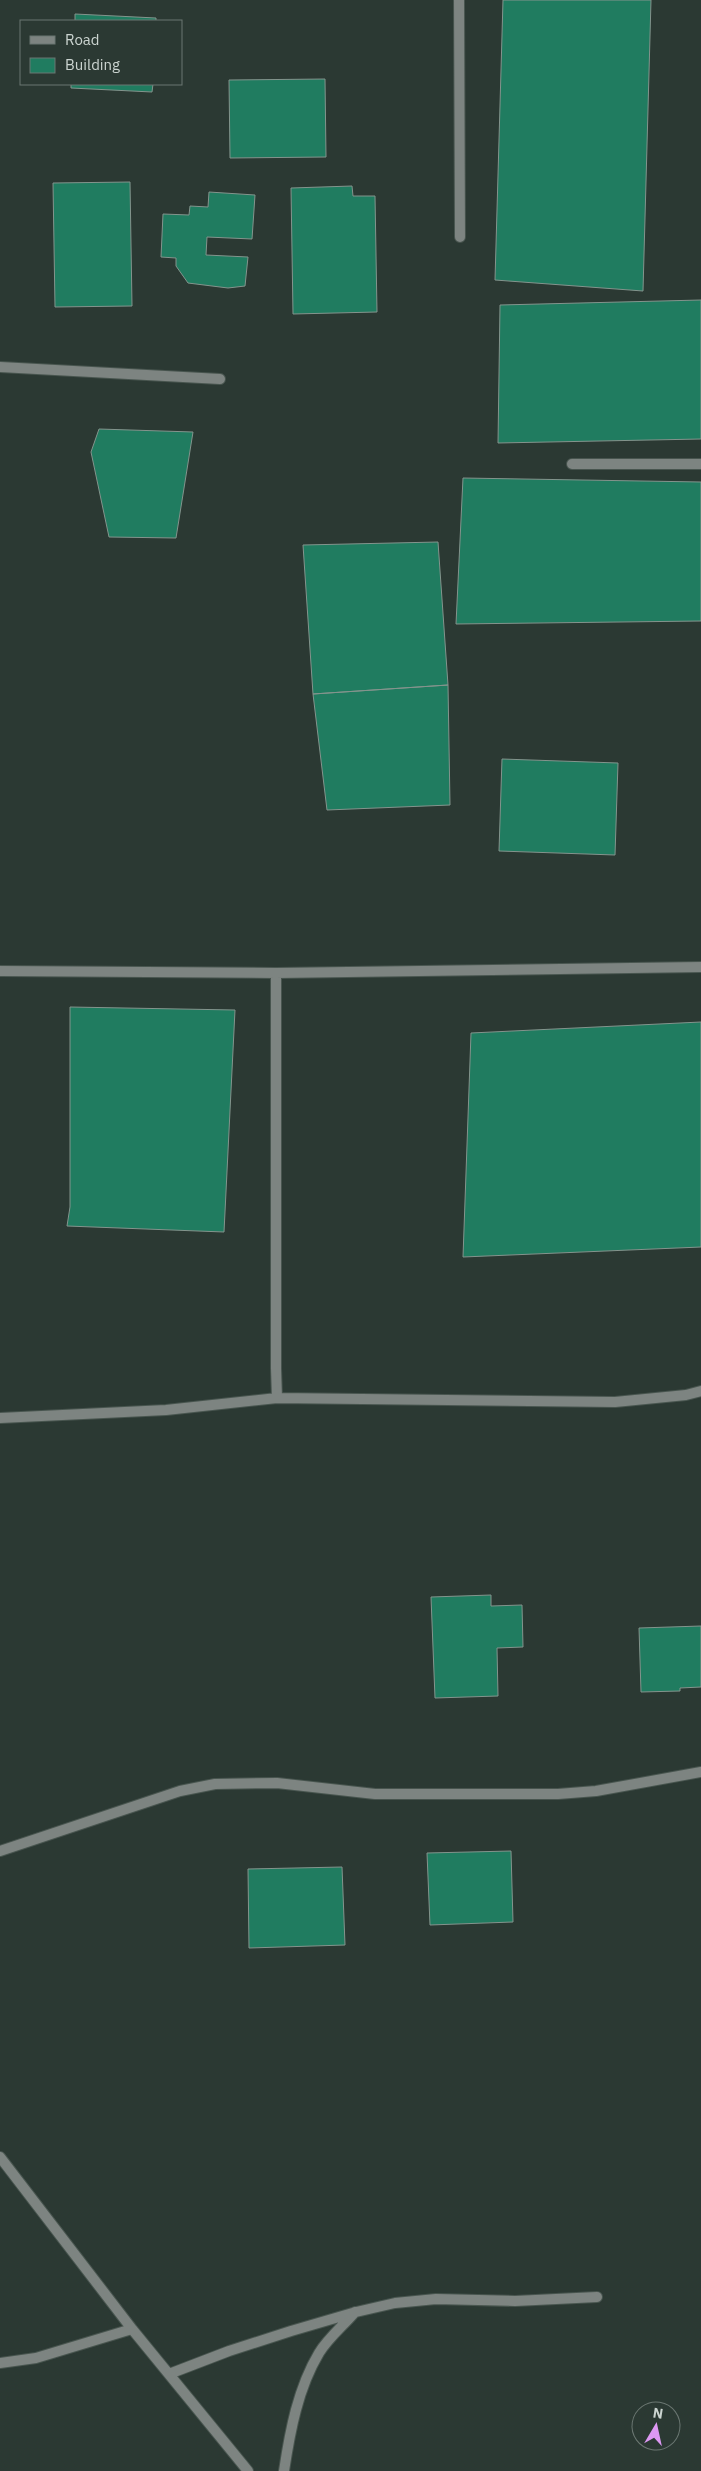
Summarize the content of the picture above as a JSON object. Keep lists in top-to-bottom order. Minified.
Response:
{"legend":["Road","Building"],"north":"top"}
